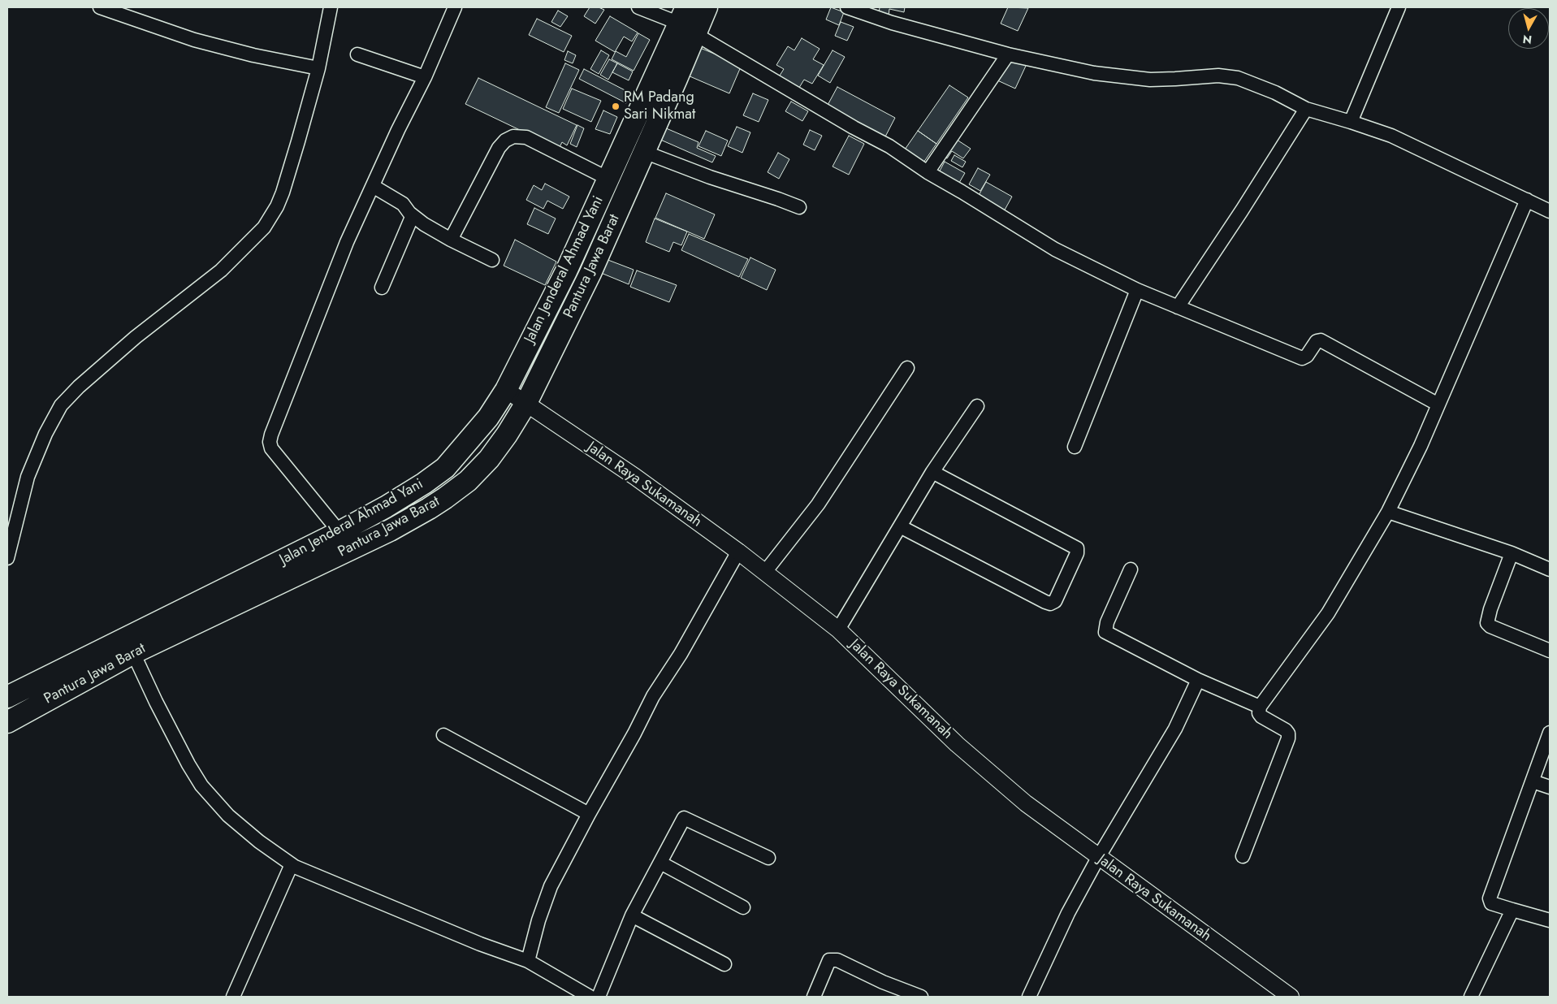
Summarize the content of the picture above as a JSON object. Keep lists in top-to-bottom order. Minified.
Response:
{"streets":{"highway":["Pantura Jawa Barat","Jalan Jenderal Ahmad Yani"],"street":["Jalan Raya Sukamanah"]},"crossings":[["Pantura Jawa Barat","Jalan Jenderal Ahmad Yani"],["Pantura Jawa Barat","Jalan Raya Sukamanah"],["Jalan Jenderal Ahmad Yani","Jalan Raya Sukamanah"]],"places":["RM Padang Sari Nikmat"],"north":"bottom"}
